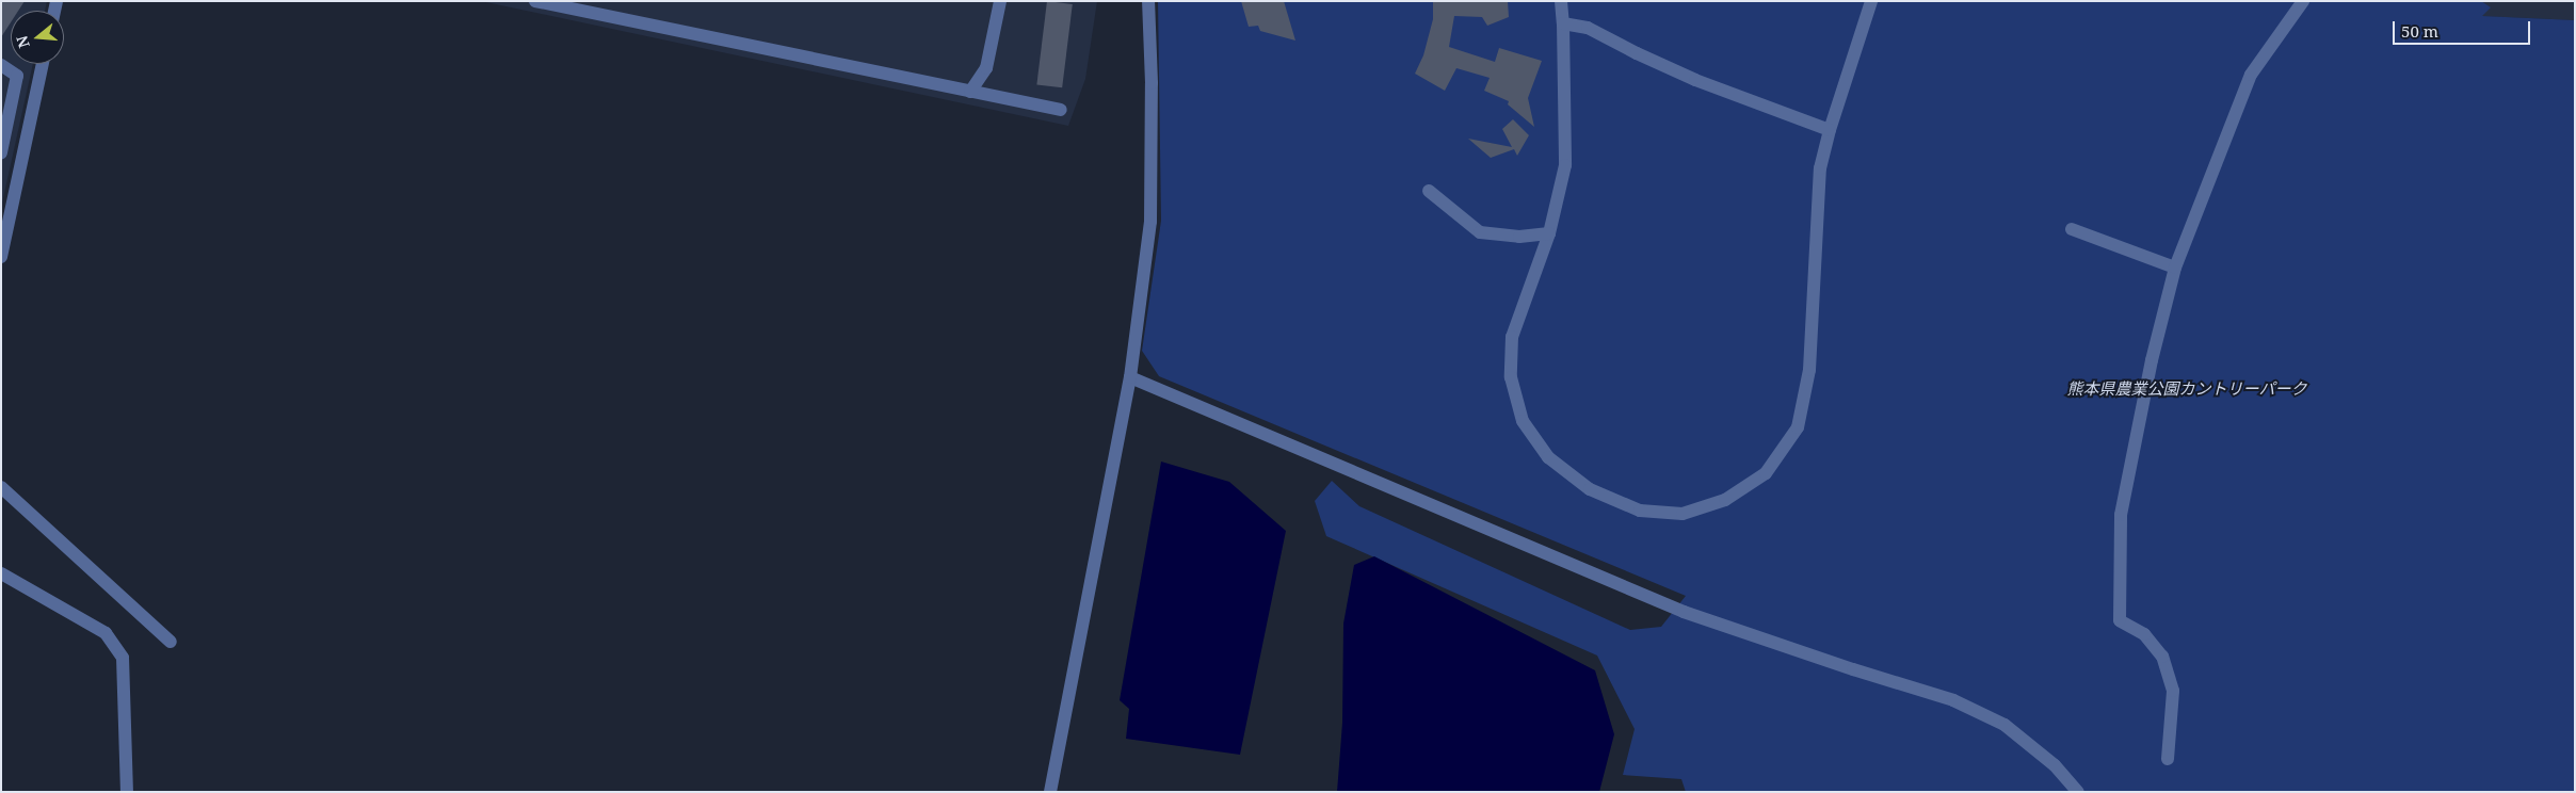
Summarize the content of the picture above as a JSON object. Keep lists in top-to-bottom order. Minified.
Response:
{"parks":["熊本県農業公園カントリーパーク"],"scale_bar":"50 m","north":"left"}
